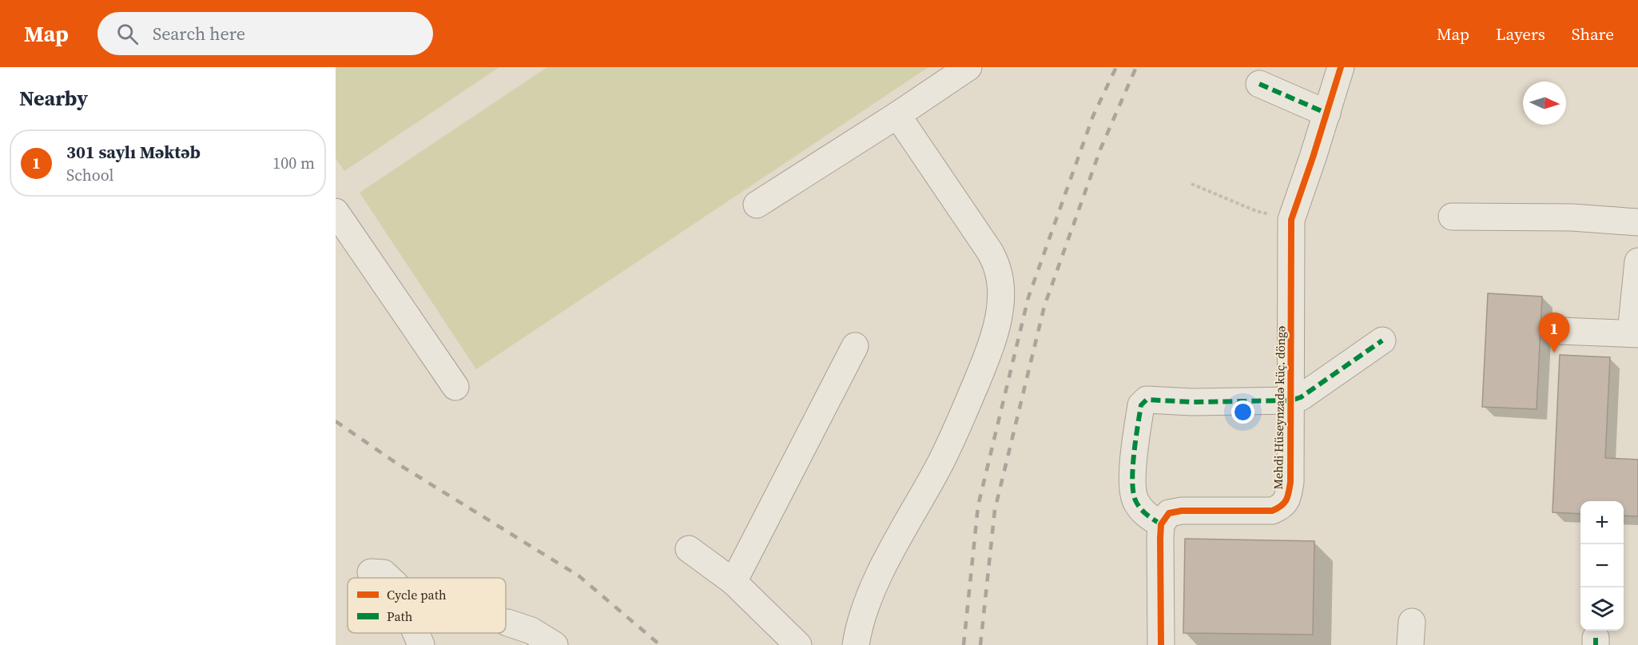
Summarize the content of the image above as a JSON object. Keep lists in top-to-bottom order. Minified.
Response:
{"streets":{"street":["Mehdi Hüseynzadə küç. döngə"]},"legend":["Cycle path","Path"],"north":"right","page":{"header":"Map","search":"Search here","nav":["Map","Layers","Share"],"heading":"Nearby","list":[{"mark":"1","name":"301 saylı Məktəb","note":"School","value":"100 m"}],"pins":"1","map_buttons":["+","−"]}}
